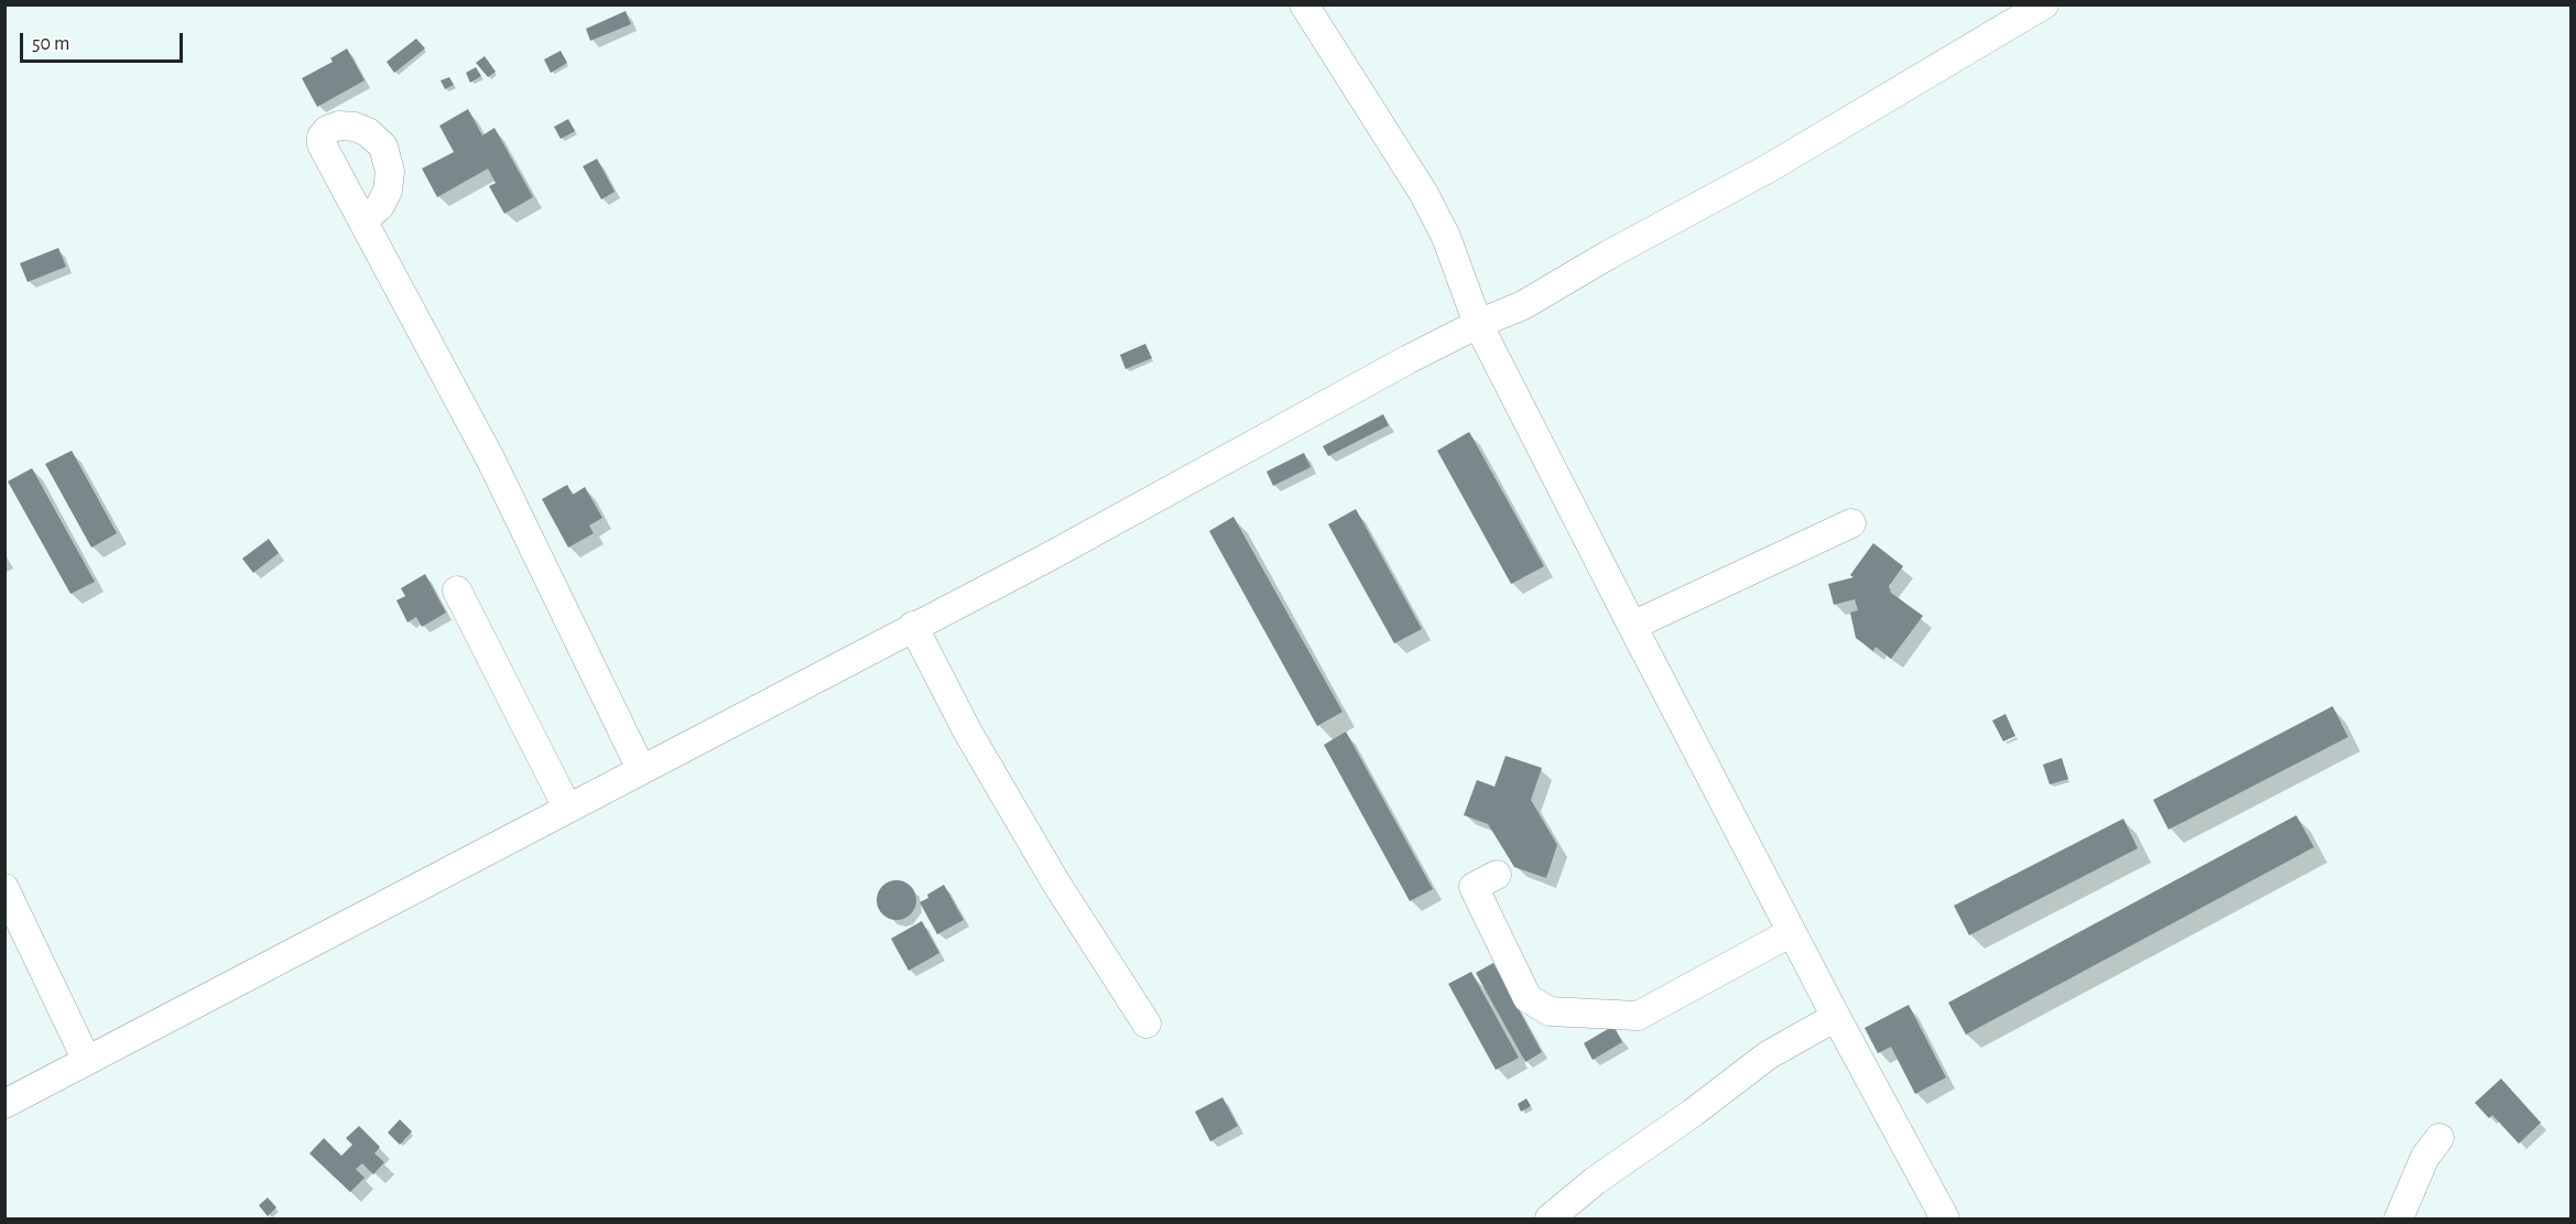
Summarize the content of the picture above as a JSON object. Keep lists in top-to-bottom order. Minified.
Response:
{"scale_bar":"50 m"}
